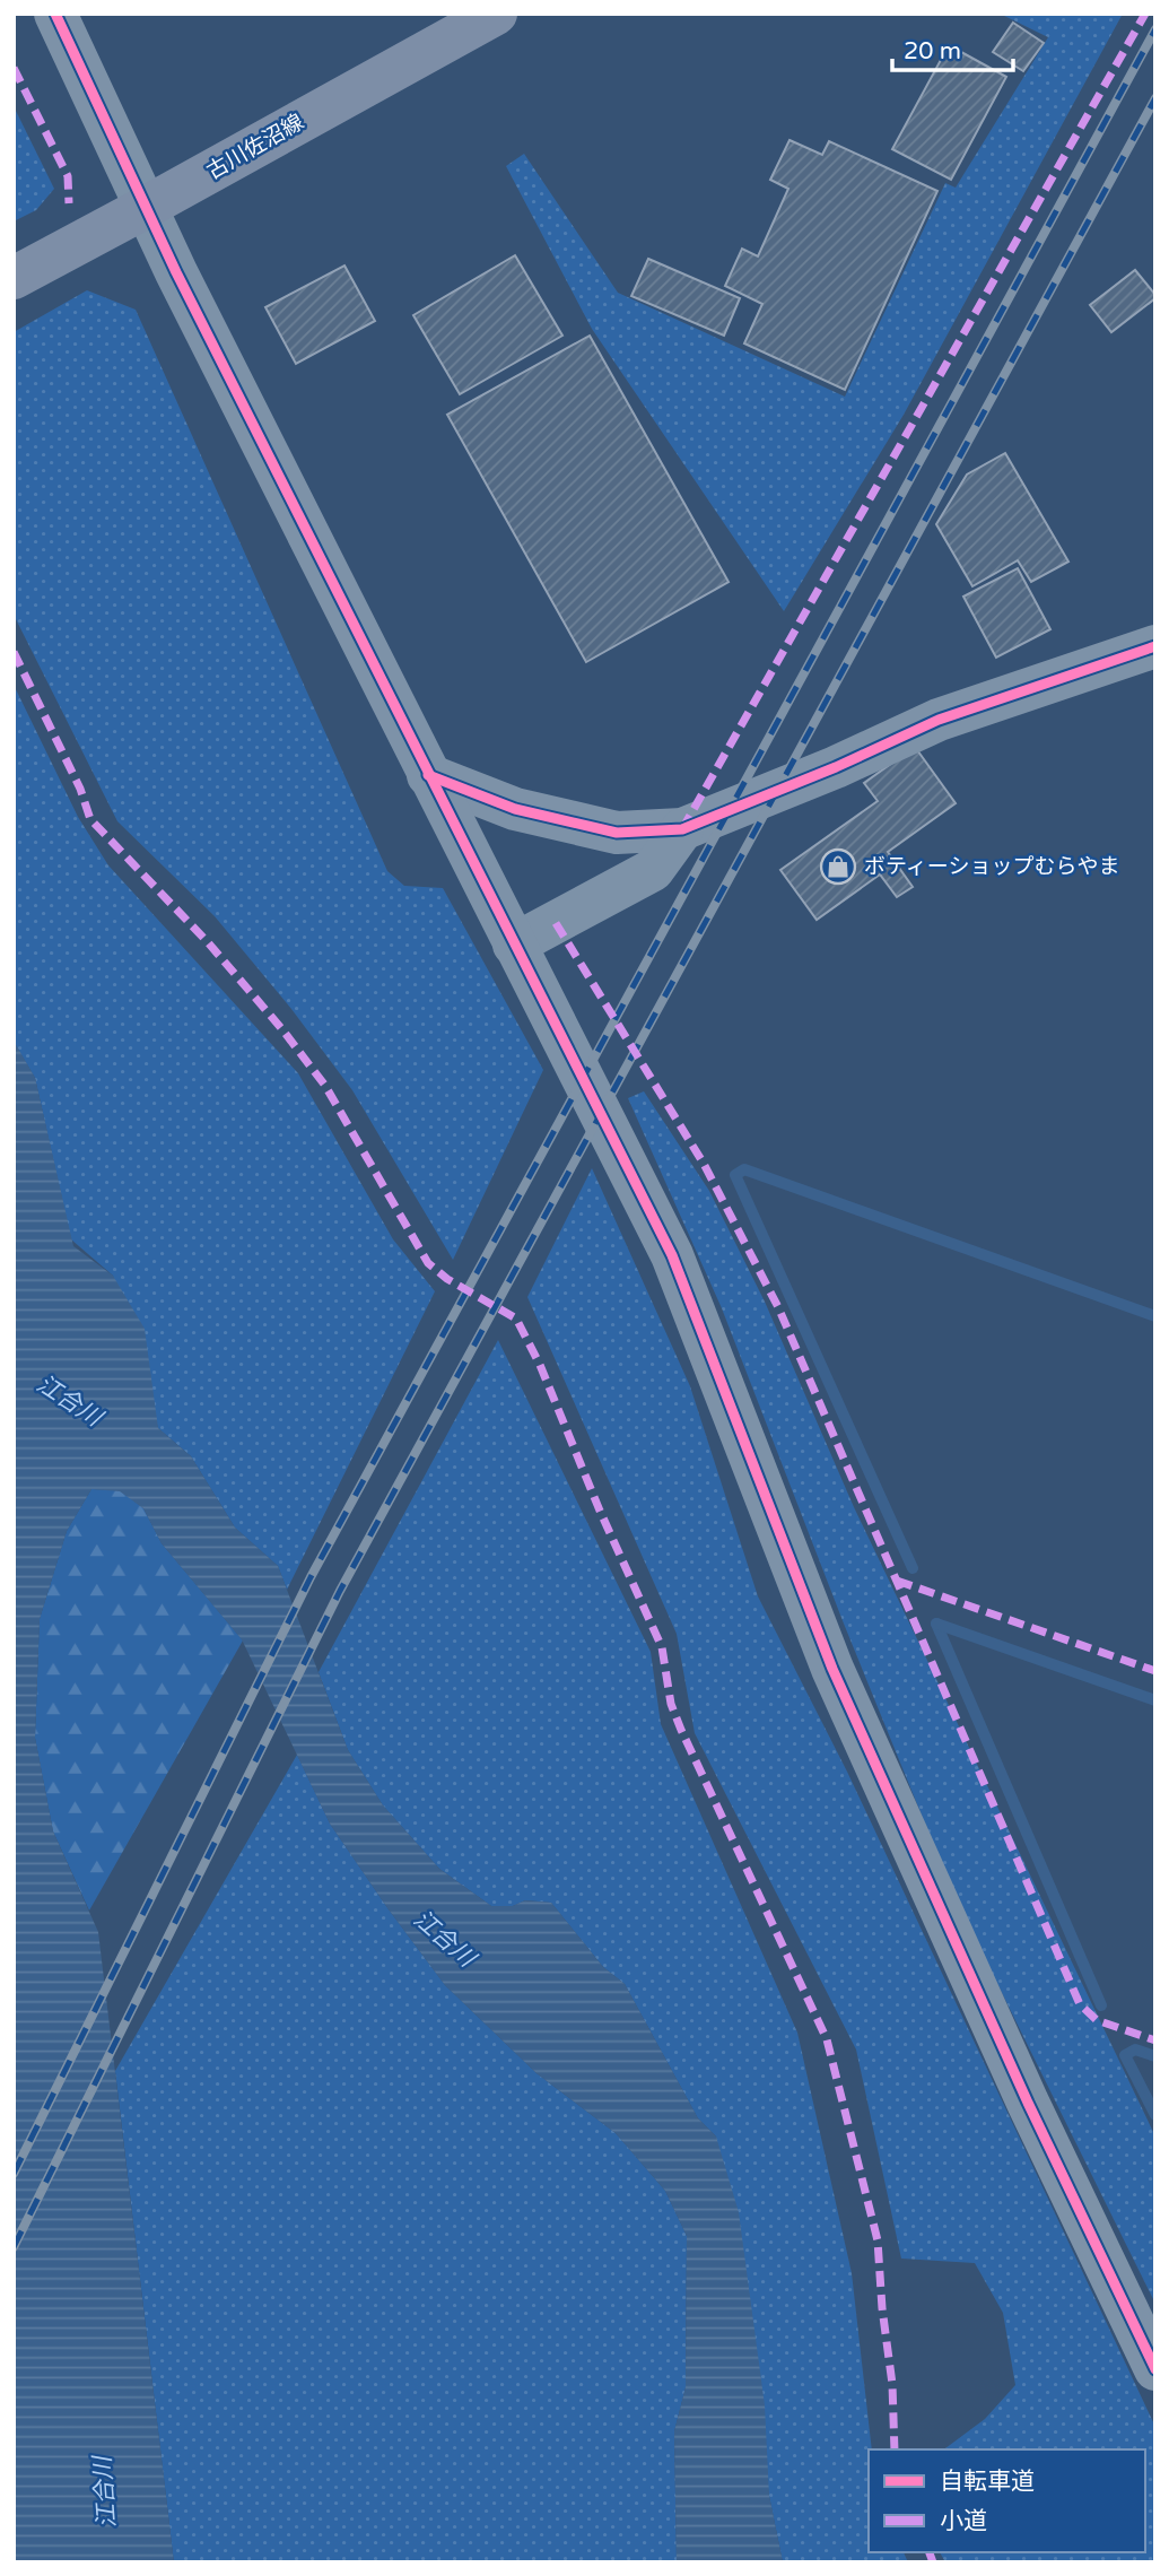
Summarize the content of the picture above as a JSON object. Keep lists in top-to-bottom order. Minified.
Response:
{"streets":{"main road":["古川佐沼線"]},"water":["江合川"],"places":{"shop":["ボティーショップむらやま"]},"legend":["自転車道","小道"],"scale_bar":"20 m"}
